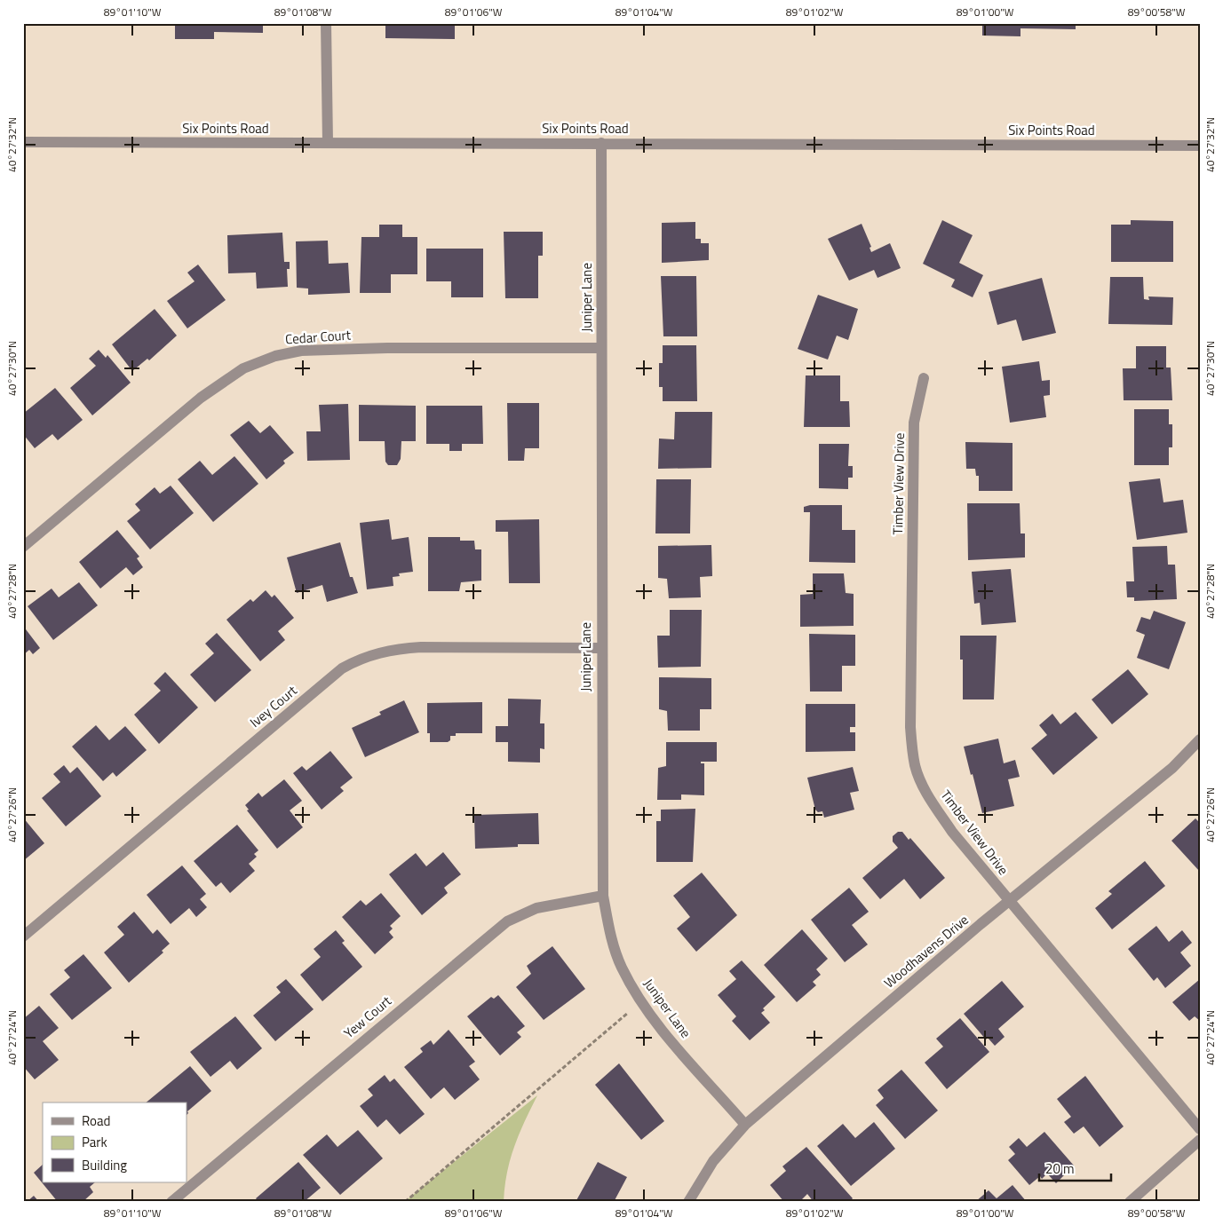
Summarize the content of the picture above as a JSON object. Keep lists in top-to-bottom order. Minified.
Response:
{"streets":{"street":["Six Points Road","Juniper Lane","Cedar Court","Timber View Drive","Ivey Court","Woodhavens Drive","Yew Court"]},"crossings":[["Six Points Road","Juniper Lane"],["Juniper Lane","Cedar Court"],["Juniper Lane","Ivey Court"],["Juniper Lane","Woodhavens Drive"],["Juniper Lane","Yew Court"],["Timber View Drive","Woodhavens Drive"]],"legend":["Road","Park","Building"],"scale_bar":"20 m","coordinates":["89°01'10\"W","89°01'08\"W","89°01'06\"W","89°01'04\"W","89°01'02\"W","89°01'00\"W","89°00'58\"W","40°27'32\"N","40°27'30\"N","40°27'28\"N","40°27'26\"N","40°27'24\"N"]}
